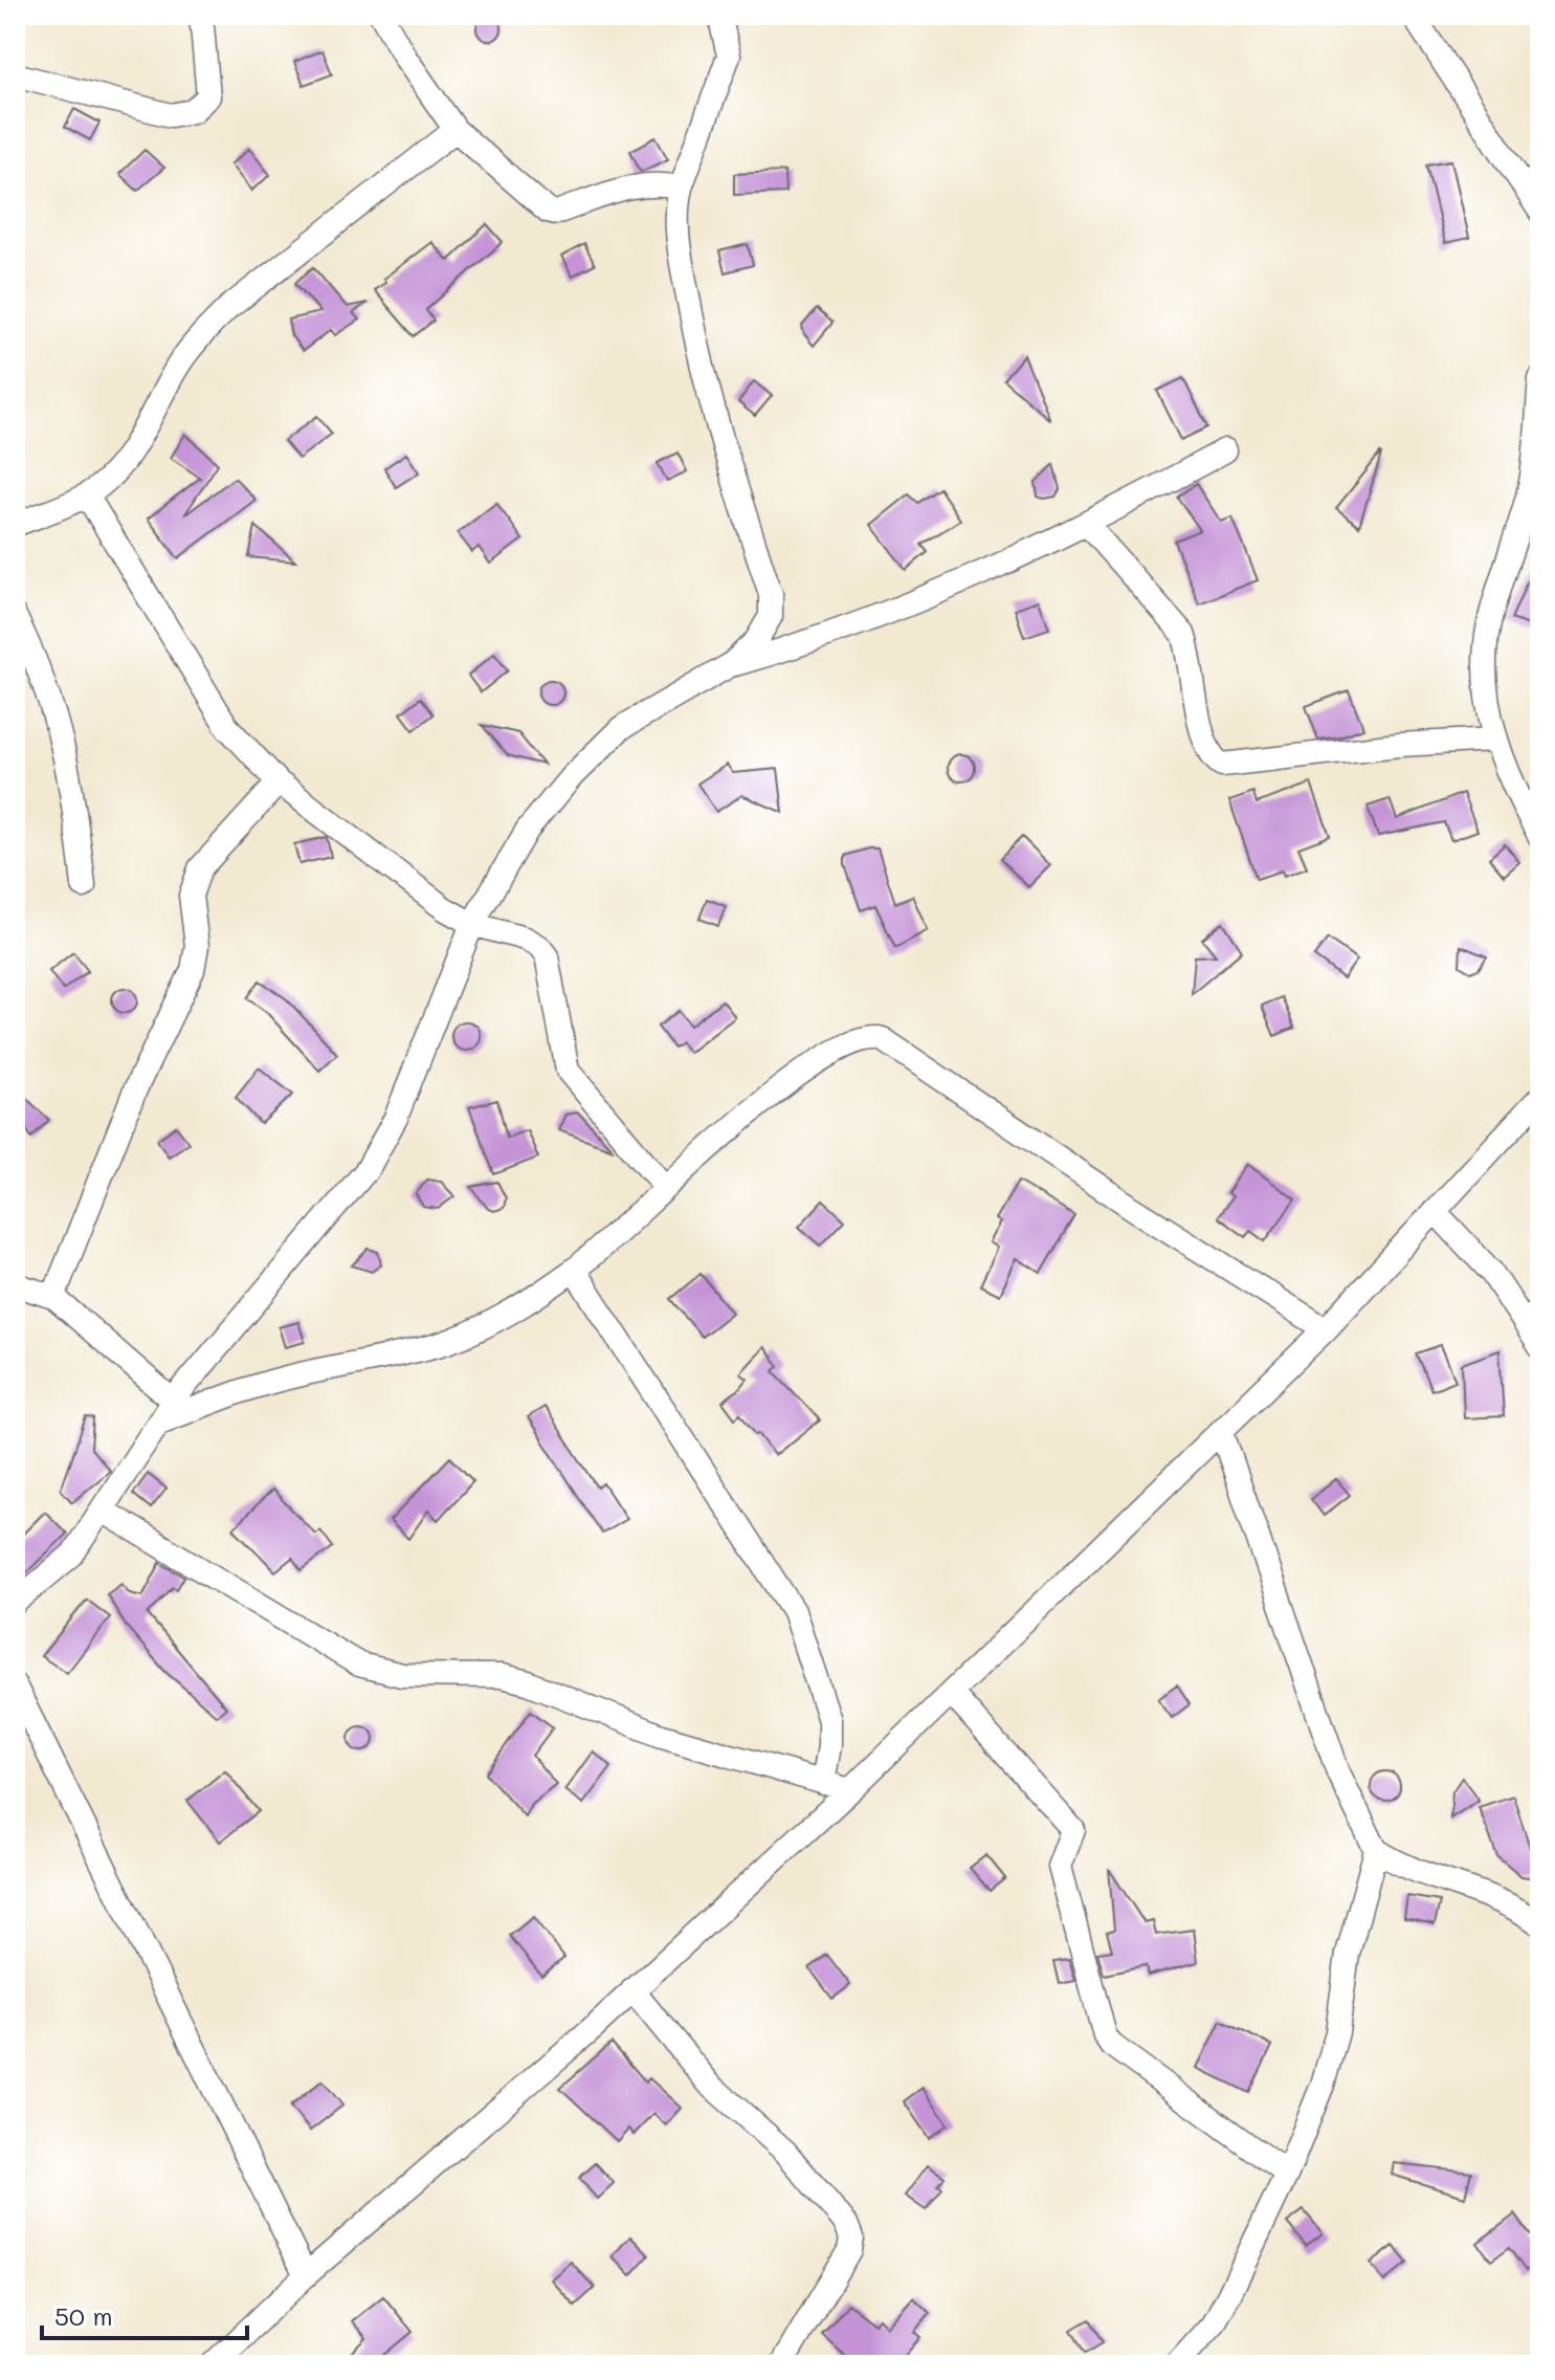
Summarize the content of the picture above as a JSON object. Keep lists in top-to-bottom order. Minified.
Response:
{"scale_bar":"50 m"}
